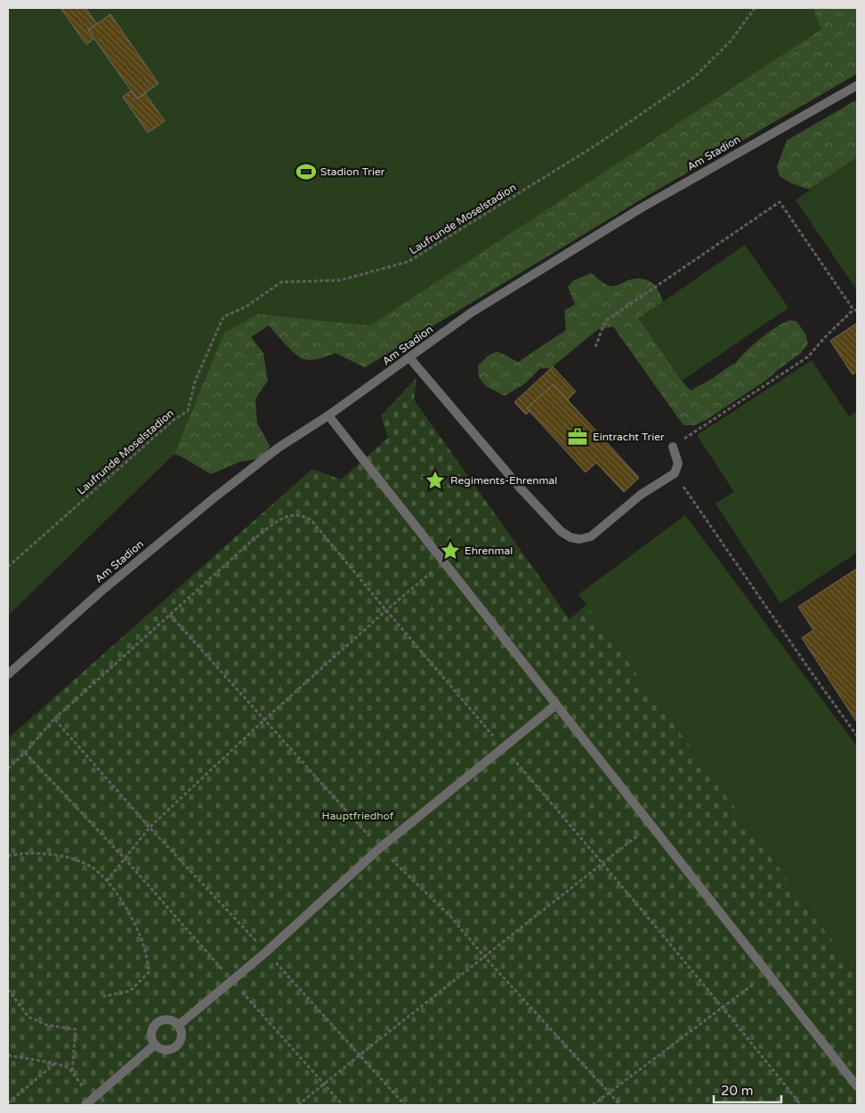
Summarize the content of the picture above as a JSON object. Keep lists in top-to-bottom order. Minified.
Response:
{"streets":{"street":["Am Stadion"],"path":["Laufrunde Moselstadion"]},"parks":["Hauptfriedhof"],"places":{"sports":["Stadion Trier"],"office":["Eintracht Trier"],"place":["Regiments-Ehrenmal","Ehrenmal"]},"scale_bar":"20 m"}
